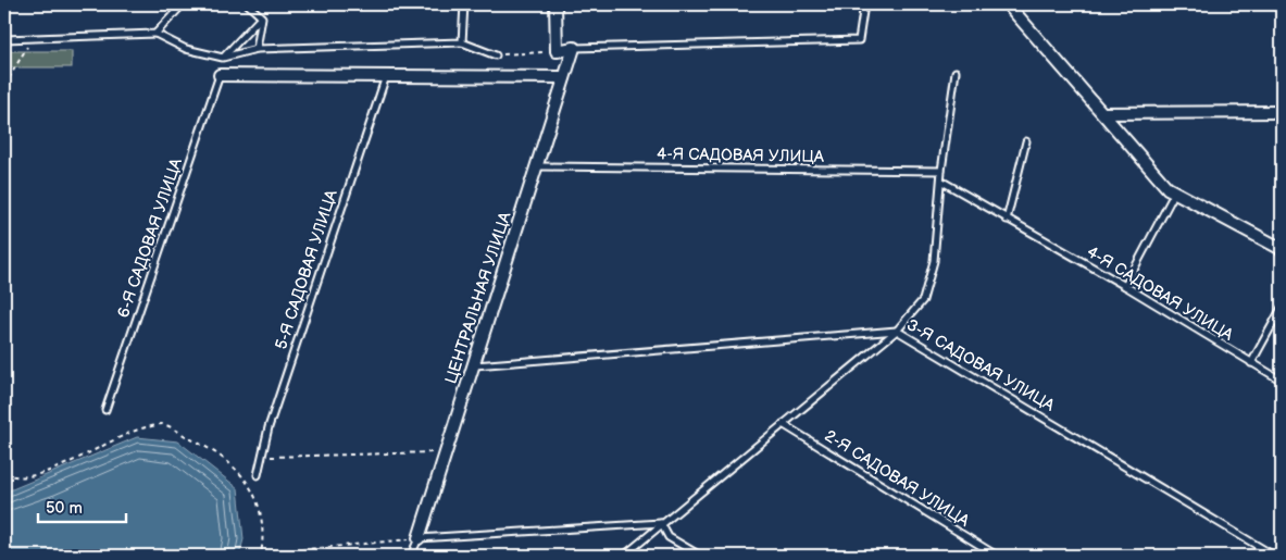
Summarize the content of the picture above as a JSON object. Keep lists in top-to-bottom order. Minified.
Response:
{"streets":{"street":["ЦЕНТРАЛЬНАЯ УЛИЦА"],"lane":["4-Я САДОВАЯ УЛИЦА","6-Я САДОВАЯ УЛИЦА","5-Я САДОВАЯ УЛИЦА","3-Я САДОВАЯ УЛИЦА","2-Я САДОВАЯ УЛИЦА"]},"crossings":[["4-Я САДОВАЯ УЛИЦА","ЦЕНТРАЛЬНАЯ УЛИЦА"],["ЦЕНТРАЛЬНАЯ УЛИЦА","3-Я САДОВАЯ УЛИЦА"]],"scale_bar":"50 m"}
